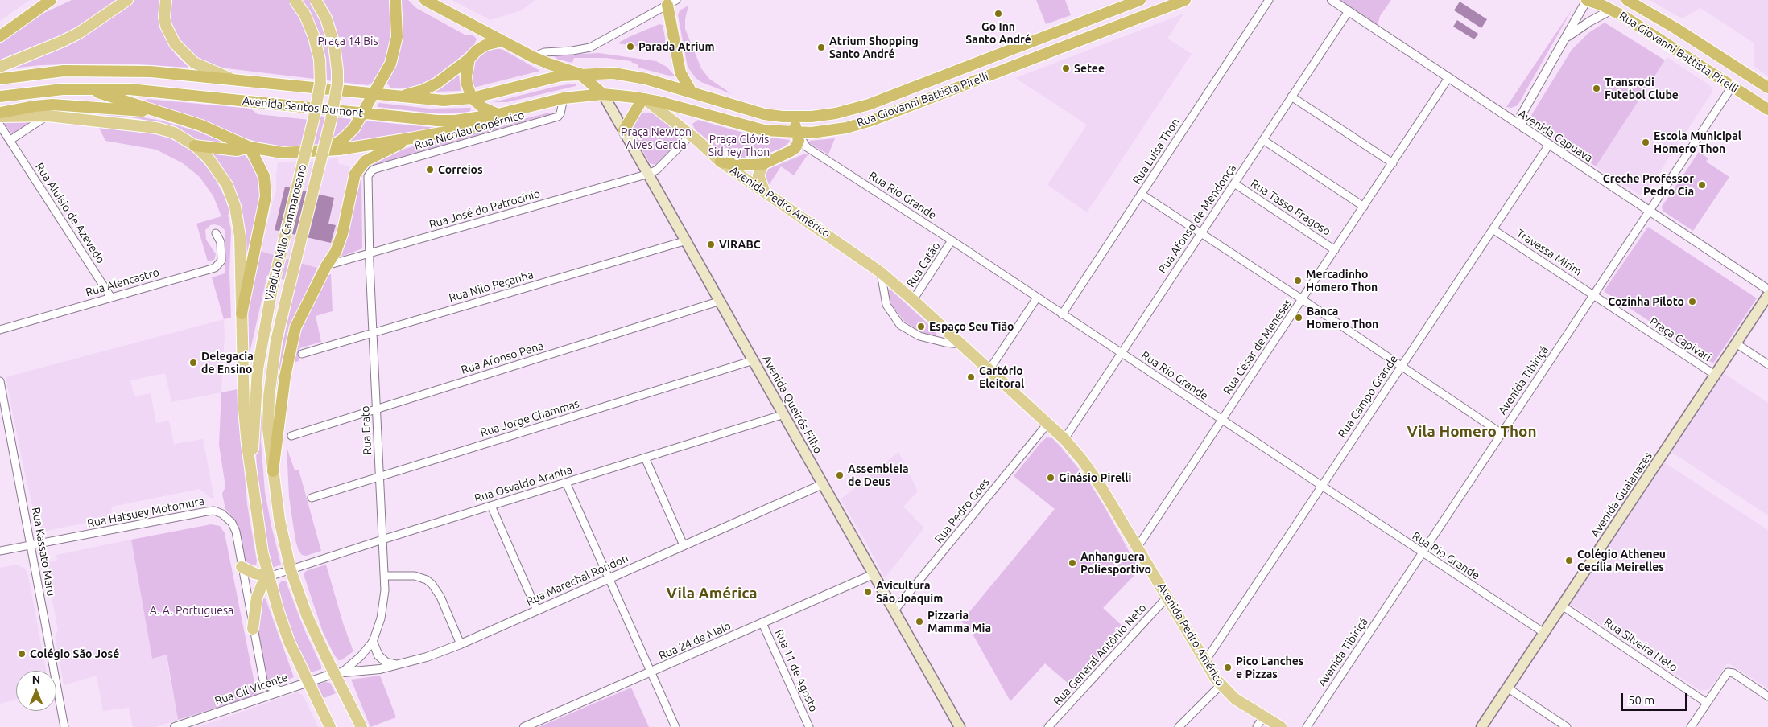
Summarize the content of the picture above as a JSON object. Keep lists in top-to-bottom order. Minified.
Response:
{"streets":{"highway":["Rua Giovanni Battista Pirelli","Avenida Santos Dumont"],"main road":["Avenida Pedro Américo","Viaduto Milo Cammarosano","Avenida Queirós Filho","Avenida Guaianazes"],"street":["Rua Nicolau Copérnico","Avenida Capuava","Rua Luísa Thon","Rua Rio Grande","Rua Tasso Fragoso","Rua José do Patrocínio","Rua Aluísio de Azevedo","Rua Afonso de Mendonça","Travessa Mirim","Rua Catão","Rua Alencastro","Rua Nilo Peçanha","Praça Capivari","Rua César de Meneses","Rua Afonso Pena","Avenida Tibiriçá","Rua Campo Grande","Rua Jorge Chammas","Rua Erato","Rua Osvaldo Aranha","Rua Pedro Goes","Rua Hatsuey Motomura","Rua Kassato Maru","Rua Marechal Rondon","Rua 24 de Maio","Rua Silveira Neto","Rua General Antônio Neto","Rua 11 de Agosto","Rua Gil Vicente"]},"crossings":[["Rua Giovanni Battista Pirelli","Avenida Santos Dumont"],["Rua Giovanni Battista Pirelli","Rua Rio Grande"],["Rua Giovanni Battista Pirelli","Avenida Pedro Américo"],["Rua Giovanni Battista Pirelli","Avenida Tibiriçá"],["Rua Giovanni Battista Pirelli","Avenida Queirós Filho"],["Avenida Santos Dumont","Rua Nicolau Copérnico"],["Avenida Santos Dumont","Avenida Queirós Filho"],["Rua Nicolau Copérnico","Rua Erato"],["Avenida Capuava","Rua Afonso de Mendonça"],["Avenida Capuava","Rua César de Meneses"],["Avenida Capuava","Avenida Tibiriçá"],["Avenida Capuava","Rua Campo Grande"],["Rua Luísa Thon","Rua Rio Grande"],["Rua Rio Grande","Rua Afonso de Mendonça"],["Rua Rio Grande","Rua Catão"],["Rua Rio Grande","Rua César de Meneses"],["Rua Rio Grande","Avenida Tibiriçá"],["Rua Rio Grande","Rua Campo Grande"],["Rua Rio Grande","Avenida Guaianazes"],["Avenida Pedro Américo","Rua Afonso de Mendonça"],["Avenida Pedro Américo","Rua Catão"],["Avenida Pedro Américo","Rua César de Meneses"],["Avenida Pedro Américo","Rua Campo Grande"],["Avenida Pedro Américo","Rua Pedro Goes"],["Avenida Pedro Américo","Rua General Antônio Neto"],["Rua Tasso Fragoso","Rua Afonso de Mendonça"],["Rua Tasso Fragoso","Rua César de Meneses"],["Rua José do Patrocínio","Avenida Queirós Filho"],["Rua José do Patrocínio","Rua Erato"],["Rua Aluísio de Azevedo","Rua Alencastro"],["Viaduto Milo Cammarosano","Rua Erato"],["Viaduto Milo Cammarosano","Rua Osvaldo Aranha"],["Viaduto Milo Cammarosano","Rua Marechal Rondon"],["Viaduto Milo Cammarosano","Rua Gil Vicente"],["Travessa Mirim","Praça Capivari"],["Travessa Mirim","Avenida Tibiriçá"],["Travessa Mirim","Rua Campo Grande"],["Rua Nilo Peçanha","Avenida Queirós Filho"],["Rua Nilo Peçanha","Rua Erato"],["Praça Capivari","Avenida Tibiriçá"],["Praça Capivari","Avenida Guaianazes"],["Rua Afonso Pena","Avenida Queirós Filho"],["Rua Afonso Pena","Rua Erato"],["Avenida Queirós Filho","Rua Jorge Chammas"],["Avenida Queirós Filho","Rua Osvaldo Aranha"],["Avenida Queirós Filho","Rua Pedro Goes"],["Avenida Queirós Filho","Rua Marechal Rondon"],["Avenida Queirós Filho","Rua 24 de Maio"],["Rua Jorge Chammas","Rua Erato"],["Rua Erato","Rua Osvaldo Aranha"],["Rua Erato","Rua Marechal Rondon"],["Rua Erato","Rua Gil Vicente"],["Avenida Guaianazes","Rua Silveira Neto"],["Rua Hatsuey Motomura","Rua Kassato Maru"],["Rua Hatsuey Motomura","Rua Gil Vicente"],["Rua Marechal Rondon","Rua Gil Vicente"],["Rua 24 de Maio","Rua 11 de Agosto"]],"districts":["Vila Homero Thon","Vila América"],"parks":["Praça 14 Bis","Praça Newton Alves Garcia","Praça Clóvis Sidney Thon","A. A. Portuguesa"],"places":["Go Inn Santo André","Parada Atrium","Atrium Shopping Santo André","Setee","Transrodi Futebol Clube","Escola Municipal Homero Thon","Correios","Creche Professor Pedro Cia","VIRABC","Mercadinho Homero Thon","Cozinha Piloto","Banca Homero Thon","Espaço Seu Tião","Delegacia de Ensino","Cartório Eleitoral","Assembleia de Deus","Ginásio Pirelli","Colégio Atheneu Cecília Meirelles","Anhanguera Poliesportivo","Avicultura São Joaquim","Pizzaria Mamma Mia","Colégio São José","Pico Lanches e Pizzas"],"scale_bar":"50 m","north":"top"}
